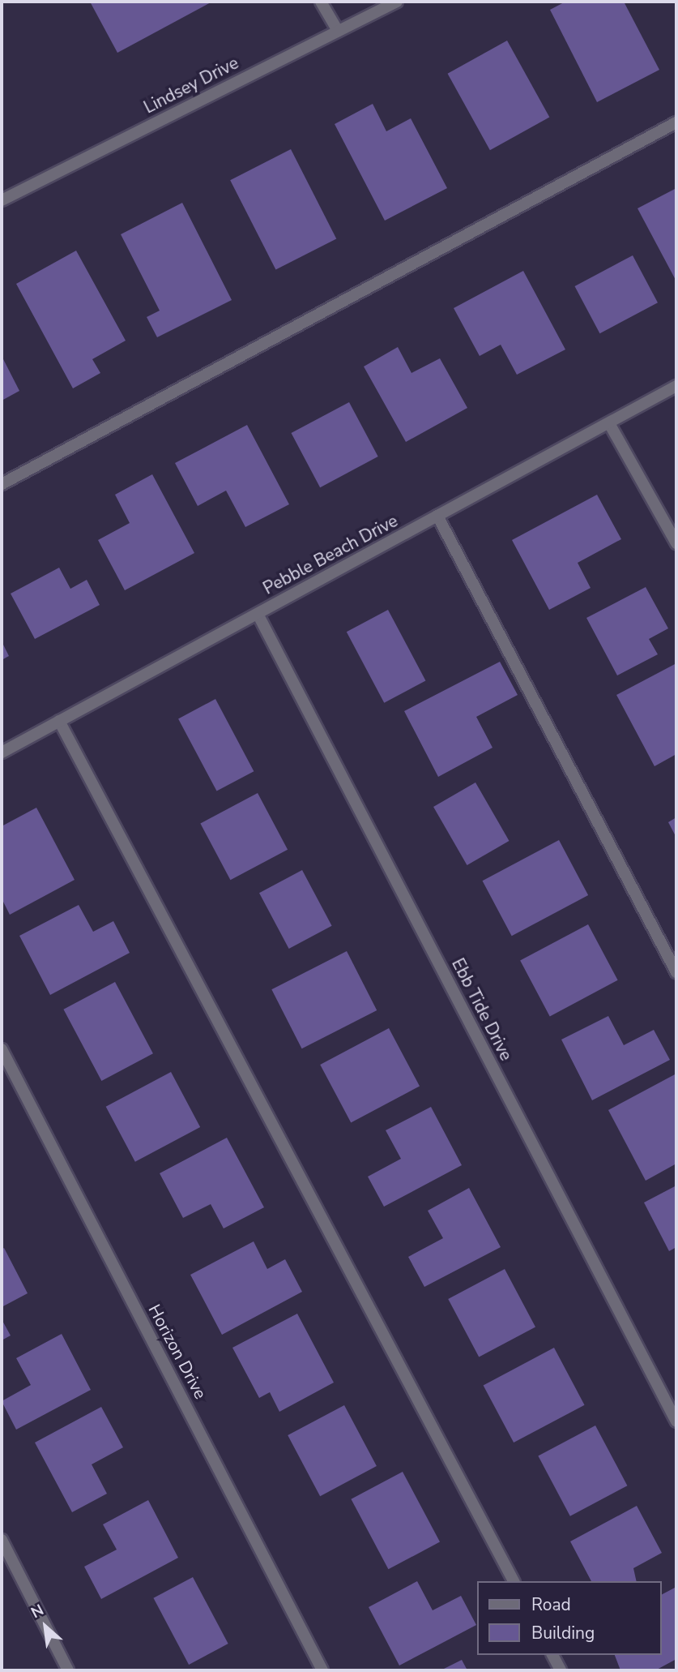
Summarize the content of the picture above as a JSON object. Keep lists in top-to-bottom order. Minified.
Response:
{"streets":{"street":["Lindsey Drive","Pebble Beach Drive","Ebb Tide Drive","Horizon Drive"]},"crossings":[["Pebble Beach Drive","Ebb Tide Drive"]],"legend":["Road","Building"],"north":"top left"}
